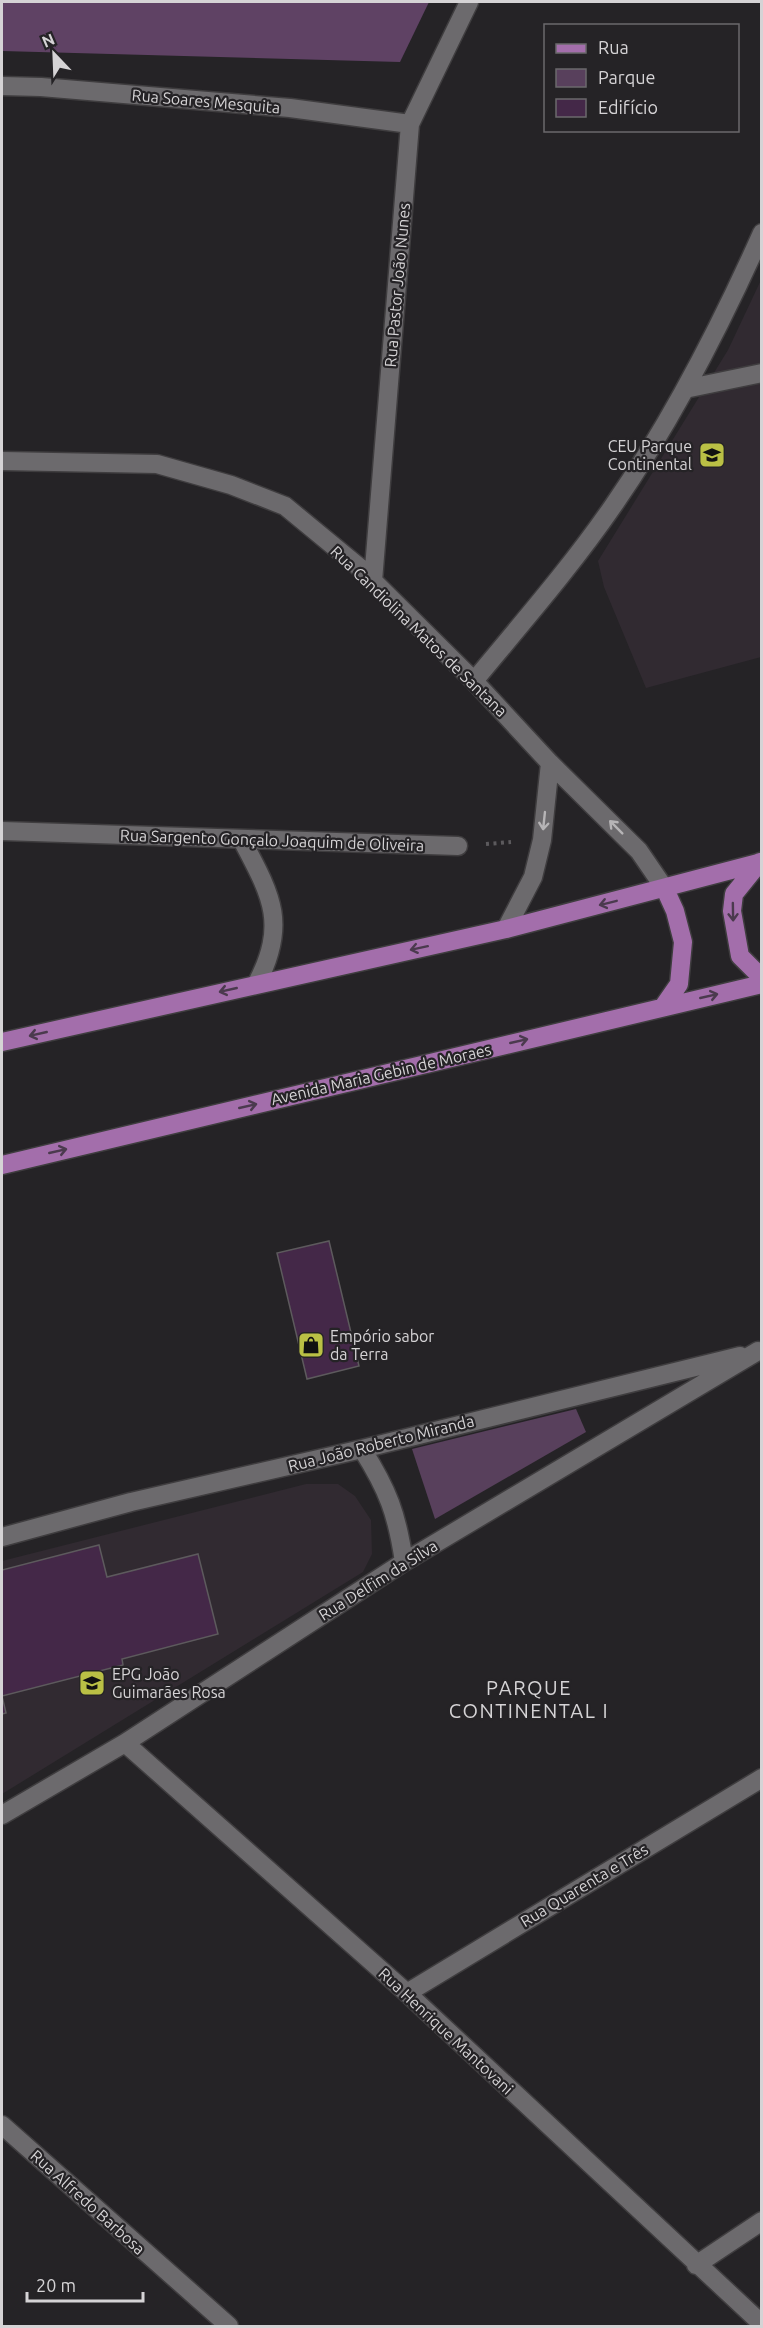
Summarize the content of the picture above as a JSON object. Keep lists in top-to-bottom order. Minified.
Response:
{"streets":{"main road":["Avenida Maria Gebin de Moraes"],"street":["Rua Soares Mesquita","Rua Pastor João Nunes","Rua Candiolina Matos de Santana","Rua Sargento Gonçalo Joaquim de Oliveira","Rua João Roberto Miranda","Rua Delfim da Silva","Rua Quarenta e Três","Rua Henrique Mantovani","Rua Alfredo Barbosa"]},"crossings":[["Rua Soares Mesquita","Rua Pastor João Nunes"],["Rua Pastor João Nunes","Rua Candiolina Matos de Santana"],["Rua João Roberto Miranda","Rua Delfim da Silva"],["Rua Delfim da Silva","Rua Henrique Mantovani"],["Rua Quarenta e Três","Rua Henrique Mantovani"]],"districts":["PARQUE CONTINENTAL I"],"places":{"school or university":["CEU Parque Continental","EPG João Guimarães Rosa"],"shop":["Empório sabor da Terra"]},"legend":["Rua","Parque","Edifício"],"scale_bar":"20 m","north":"top left"}
